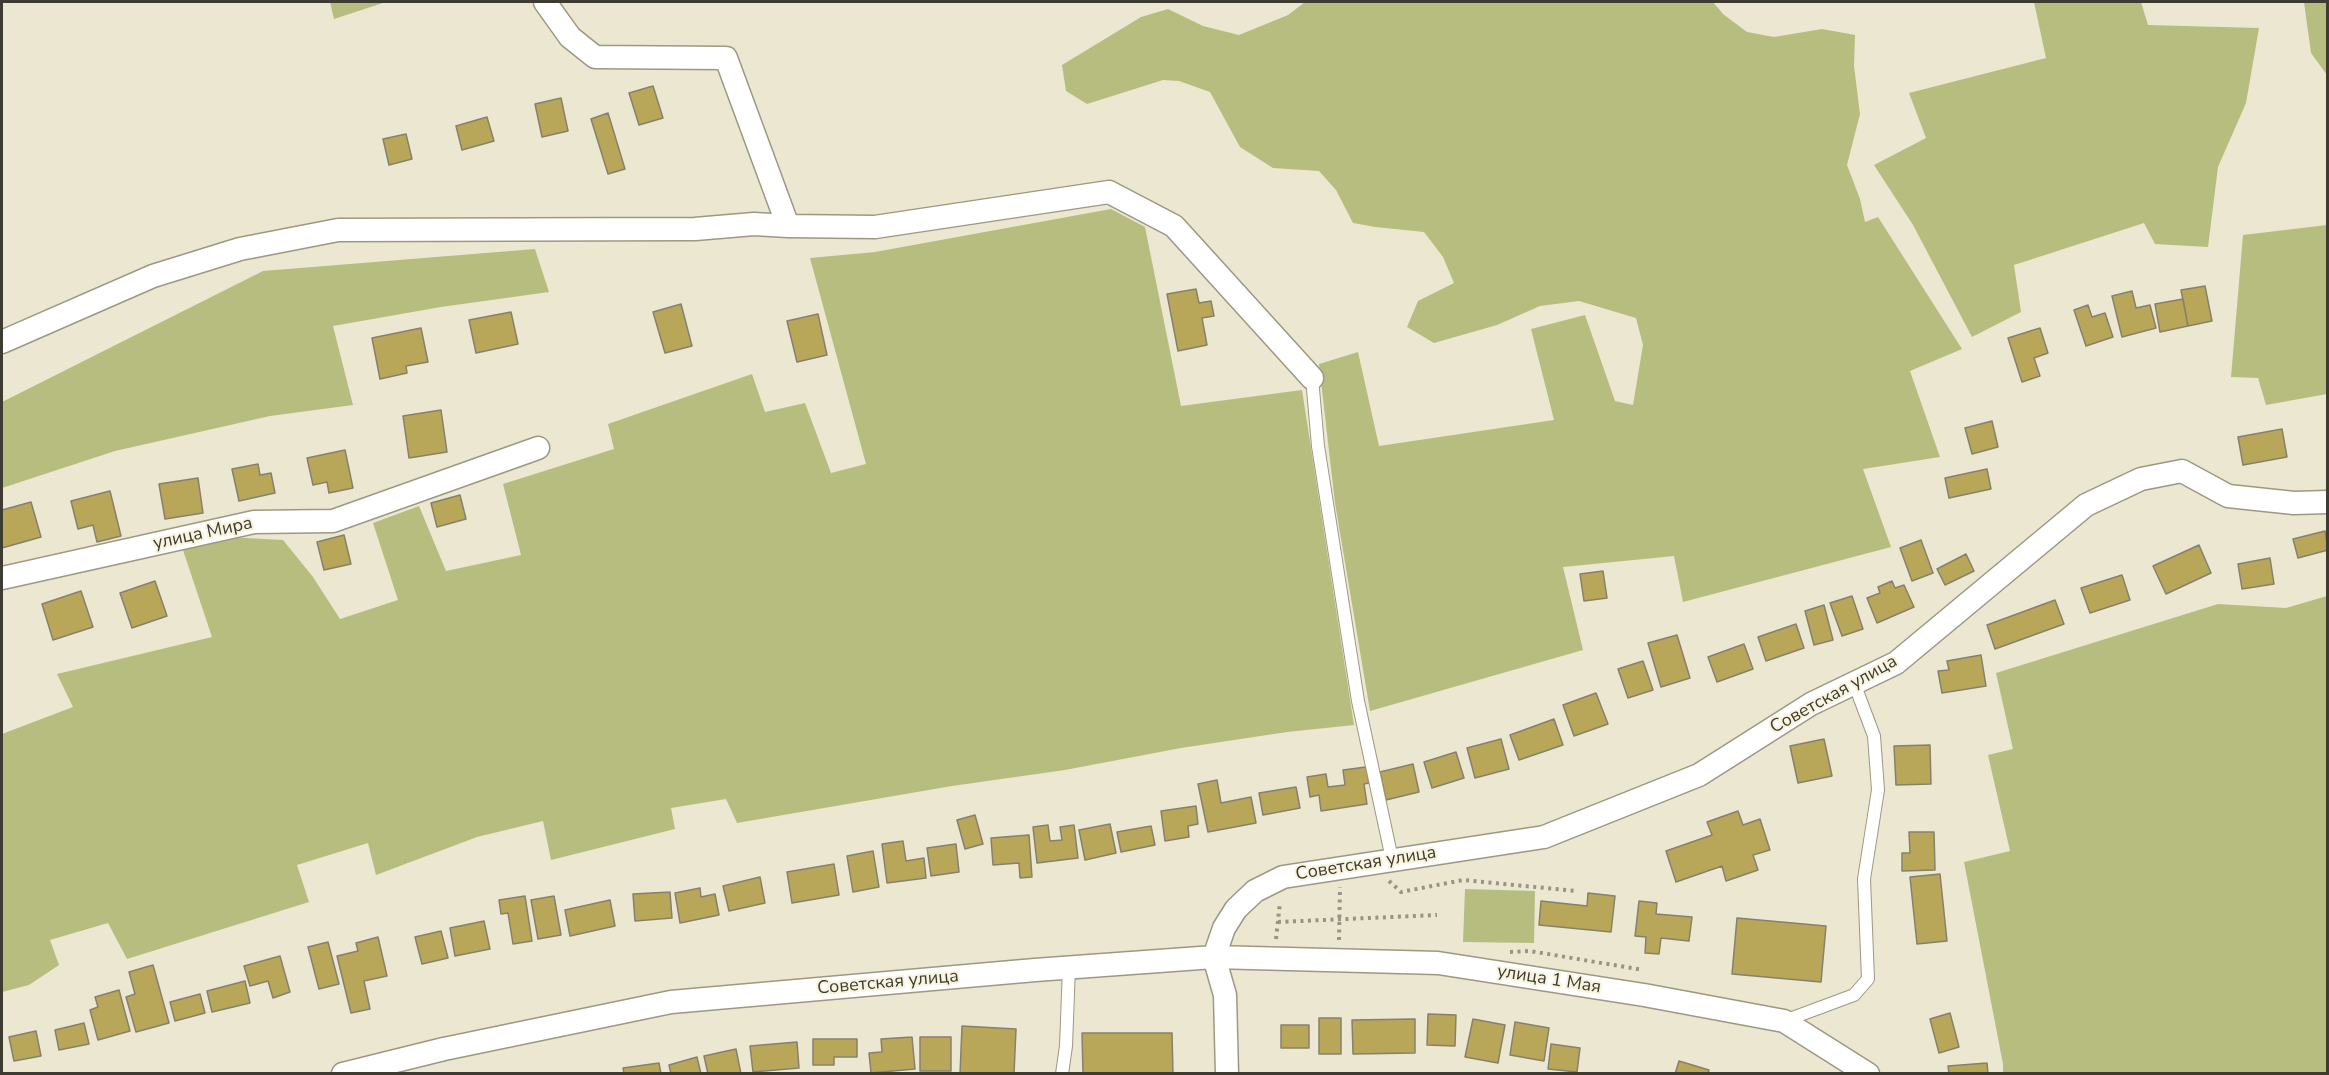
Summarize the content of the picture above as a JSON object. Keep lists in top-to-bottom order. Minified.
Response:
{"streets":{"street":["улица Мира","Советская улица","улица 1 Мая"]},"crossings":[["Советская улица","улица 1 Мая"]]}
